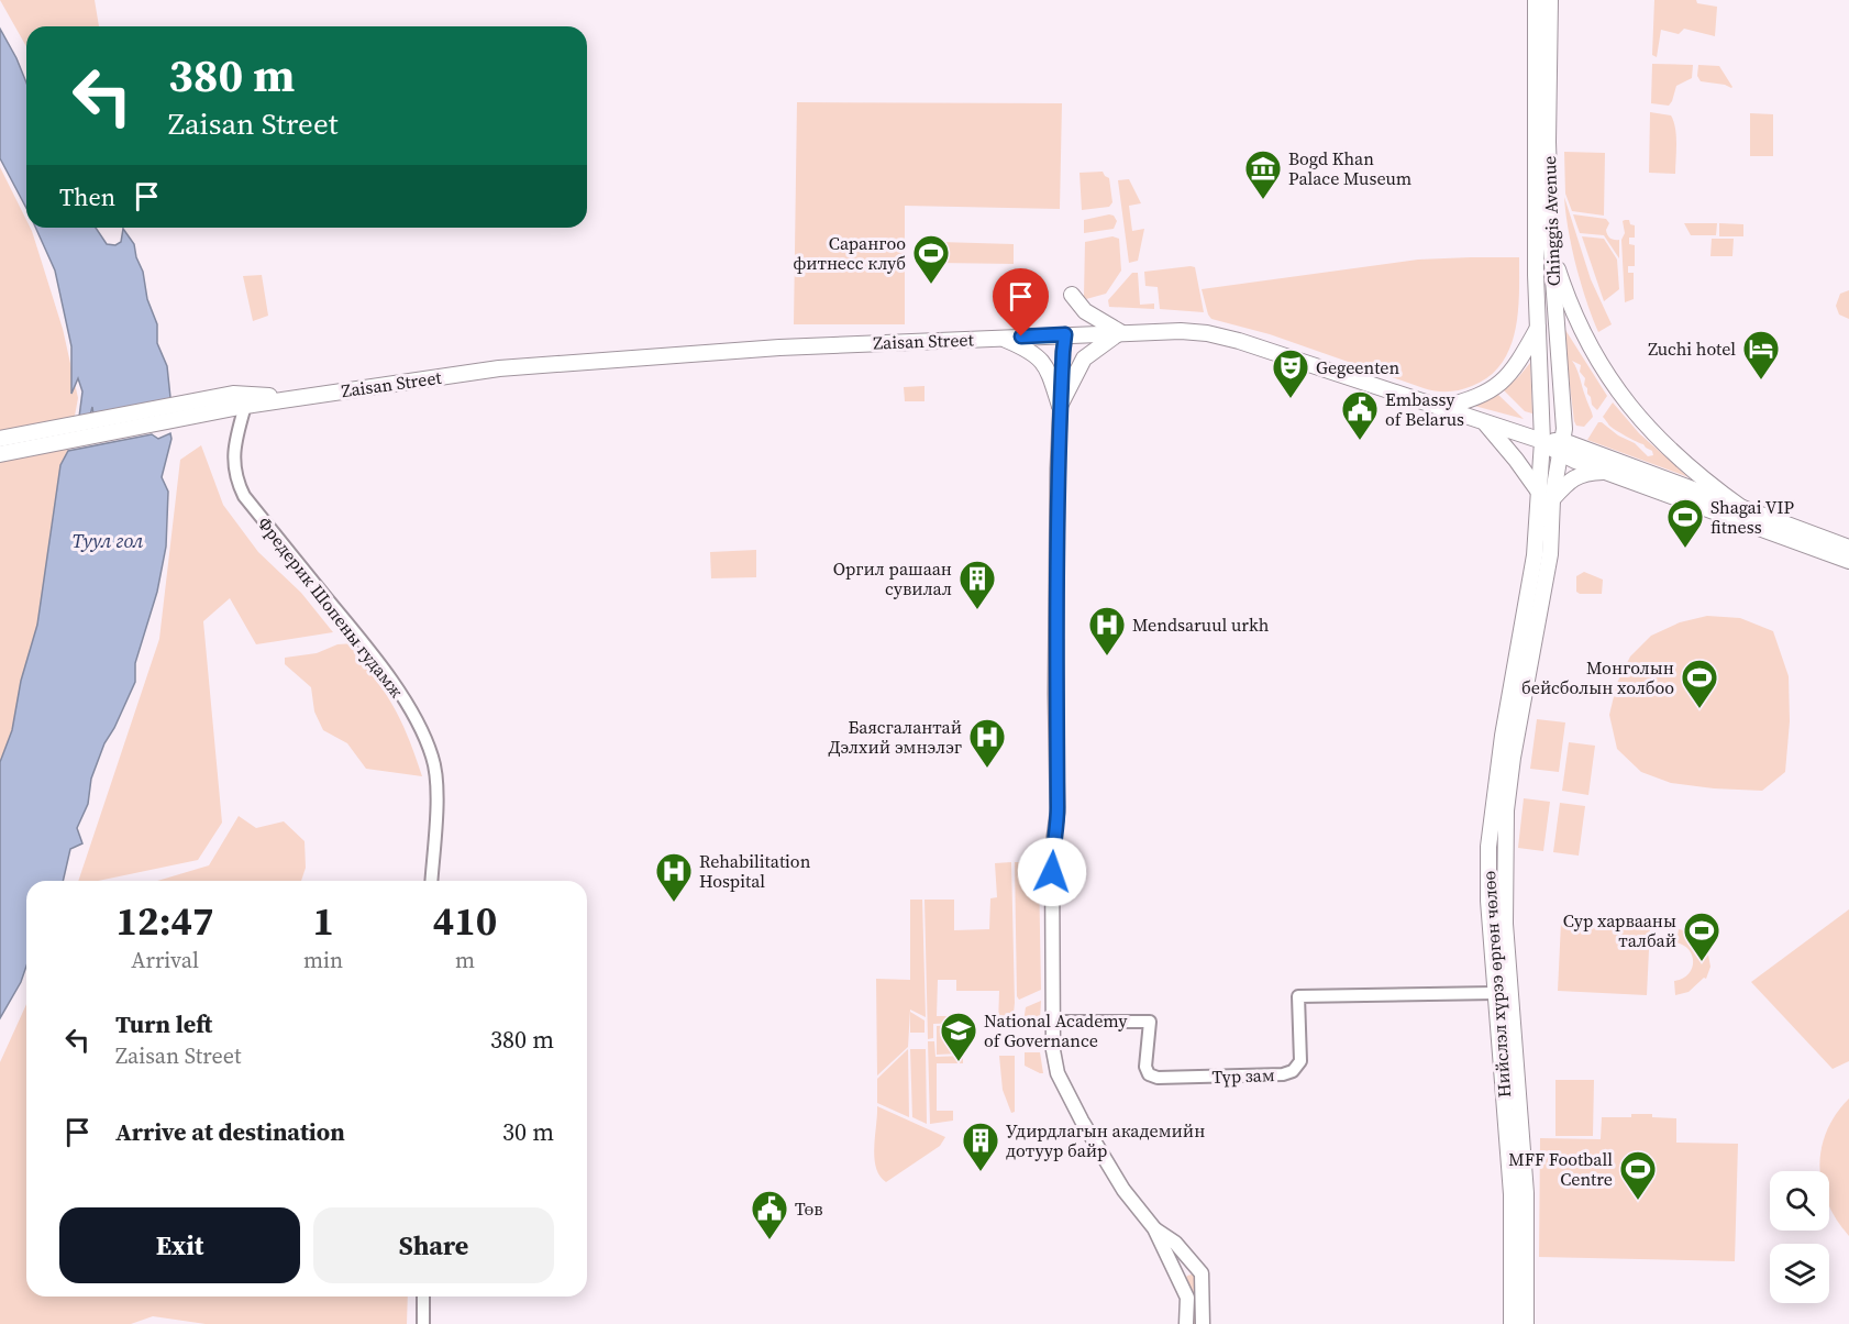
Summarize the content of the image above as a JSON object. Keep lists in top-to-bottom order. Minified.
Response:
{"streets":{"main road":["Chinggis Avenue","Zaisan Street","Нийслэл хүрээ өргөн чөлөө"],"street":["Фредерик Шопены гудамж","Түр зам"]},"crossings":[["Chinggis Avenue","Нийслэл хүрээ өргөн чөлөө"],["Zaisan Street","Фредерик Шопены гудамж"],["Zaisan Street","Нийслэл хүрээ өргөн чөлөө"],["Нийслэл хүрээ өргөн чөлөө","Түр зам"]],"water":["Туул гол"],"places":{"museum":["Bogd Khan Palace Museum"],"sports":["Сарангоо фитнесс клуб","Shagai VIP fitness","Монголын бейсболын холбоо","Сур харвааны талбай","MFF Football Centre"],"hotel":["Zuchi hotel"],"theatre":["Gegeenten"],"public building":["Embassy of Belarus","Төв"],"building":["Оргил рашаан сувилал","Удирдлагын академийн дотуур байр"],"hospital":["Mendsaruul urkh","Баясгалантай Дэлхий эмнэлэг","Rehabilitation Hospital"],"school or university":["National Academy of Governance"]},"page":{"turn":["380 m","Zaisan Street"],"then":"Then","eta":["12:47","Arrival","1","min","410","m"],"list":[{"name":"Turn left","note":"Zaisan Street","value":"380 m"},{"name":"Arrive at destination","value":"30 m"}],"buttons":["Exit","Share"]}}
